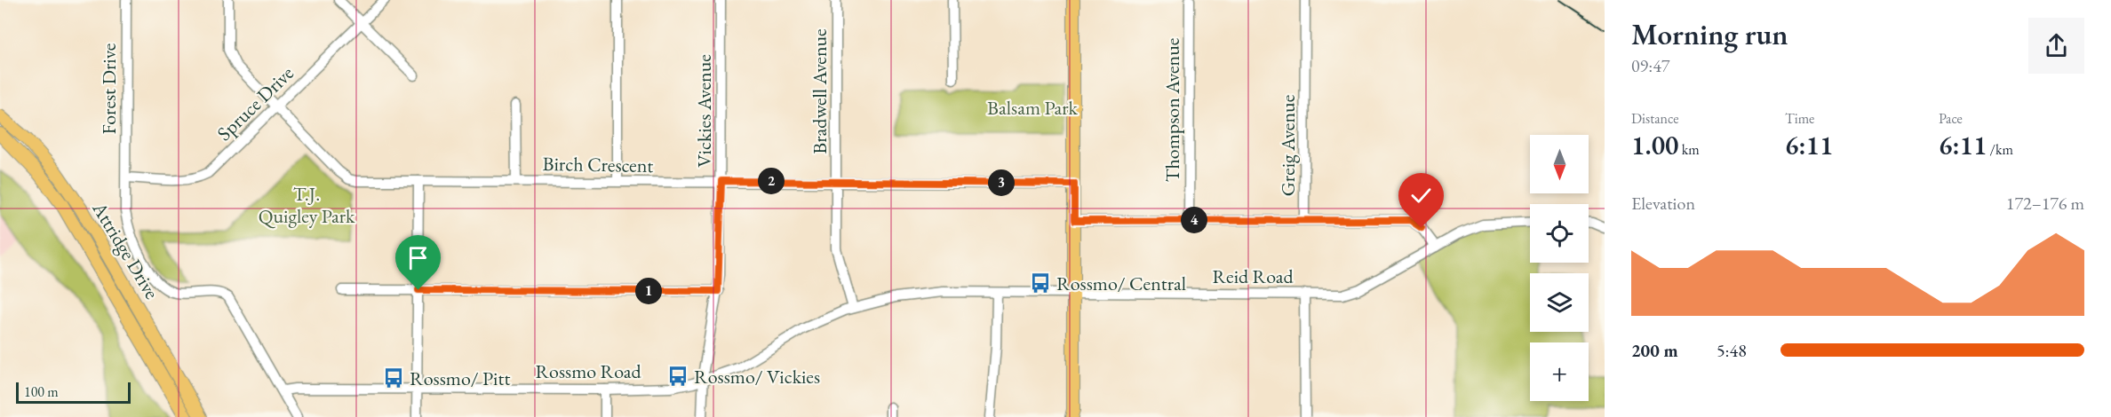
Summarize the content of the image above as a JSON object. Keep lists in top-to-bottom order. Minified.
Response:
{"streets":{"main road":["Attridge Drive"],"street":["Forest Drive","Bradwell Avenue","Spruce Drive","Thompson Avenue","Vickies Avenue","Greig Avenue","Birch Crescent","Reid Road","Rossmo Road"]},"crossings":[["Forest Drive","Spruce Drive"],["Bradwell Avenue","Birch Crescent"],["Bradwell Avenue","Rossmo Road"],["Spruce Drive","Birch Crescent"],["Thompson Avenue","Greig Avenue"],["Vickies Avenue","Birch Crescent"],["Vickies Avenue","Rossmo Road"],["Reid Road","Rossmo Road"]],"parks":["Balsam Park","T.J. Quigley Park"],"places":{"bus stop":["Rossmo/ Central","Rossmo/ Vickies","Rossmo/ Pitt"]},"scale_bar":"100 m","north":"bottom","page":{"heading":["Morning run","09:47"],"stats":[["Distance","1.00 km"],["Time","6:11"],["Pace","6:11 /km"]],"map_buttons":"+","pins":["2","3","4","1"],"chart":["Elevation","172–176 m"],"list":[{"name":"200 m","note":"5:48"}],"scale":"100 m"}}
